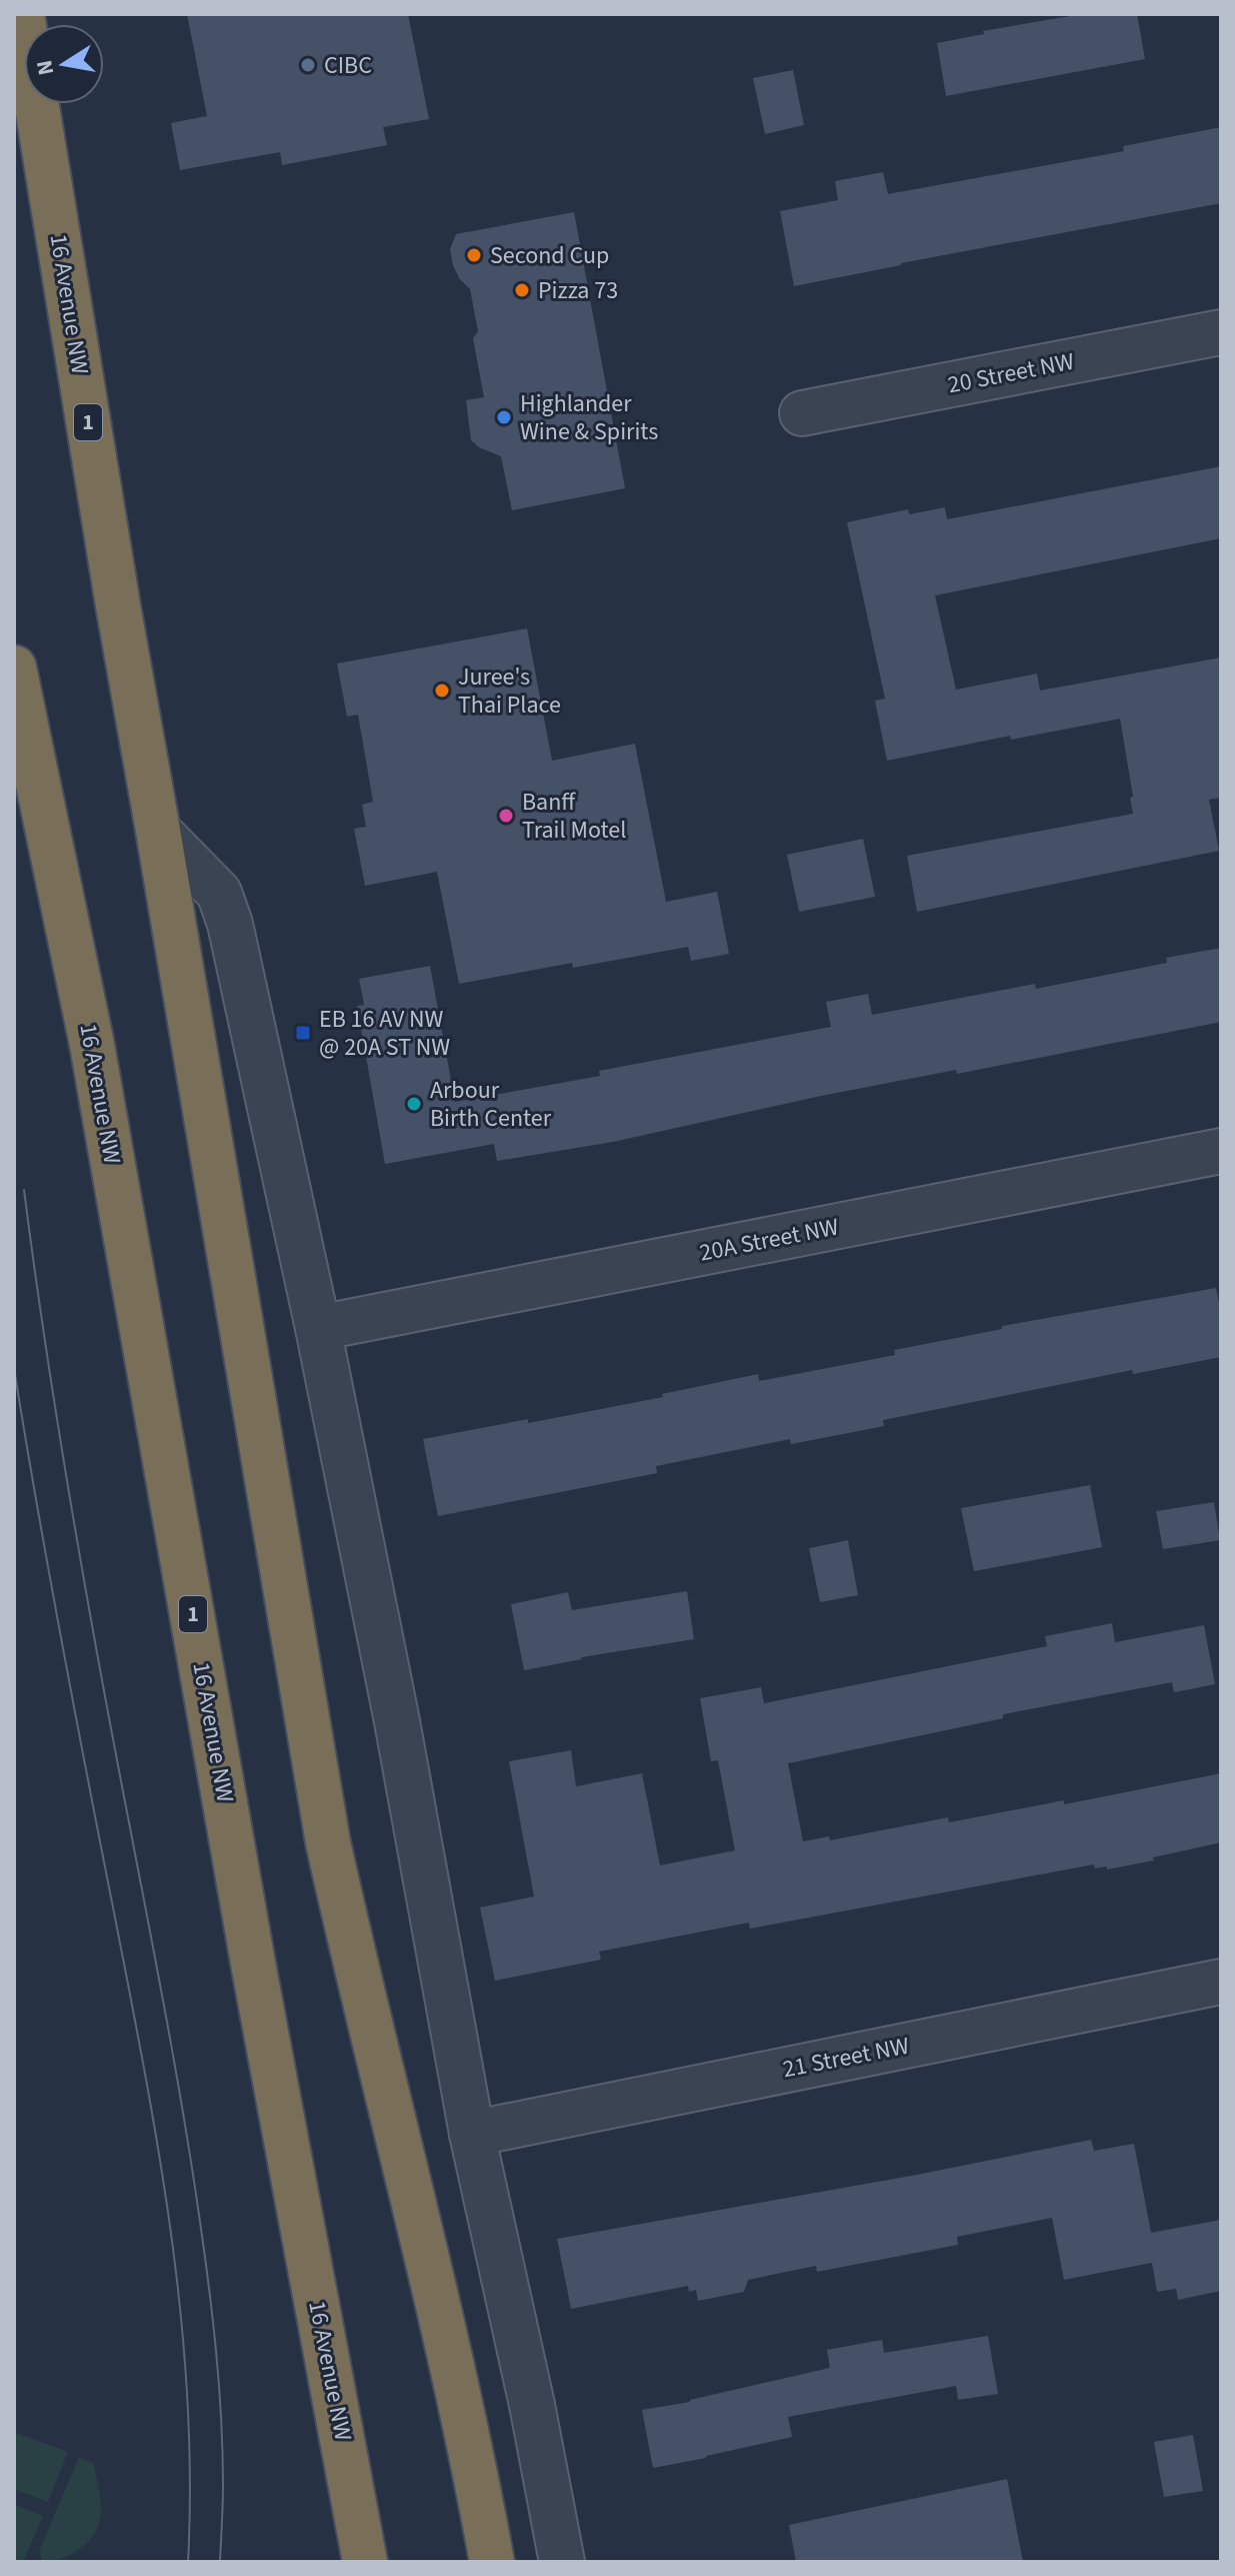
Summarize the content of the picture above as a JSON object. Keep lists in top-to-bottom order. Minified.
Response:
{"streets":{"highway":["16 Avenue NW","1"],"street":["20 Street NW","20A Street NW","21 Street NW"]},"places":{"other":["CIBC","Second Cup","Pizza 73","Highlander Wine & Spirits","Juree's Thai Place","Banff Trail Motel","Arbour Birth Center"],"transit":["EB 16 AV NW @ 20A ST NW"]},"north":"left"}
